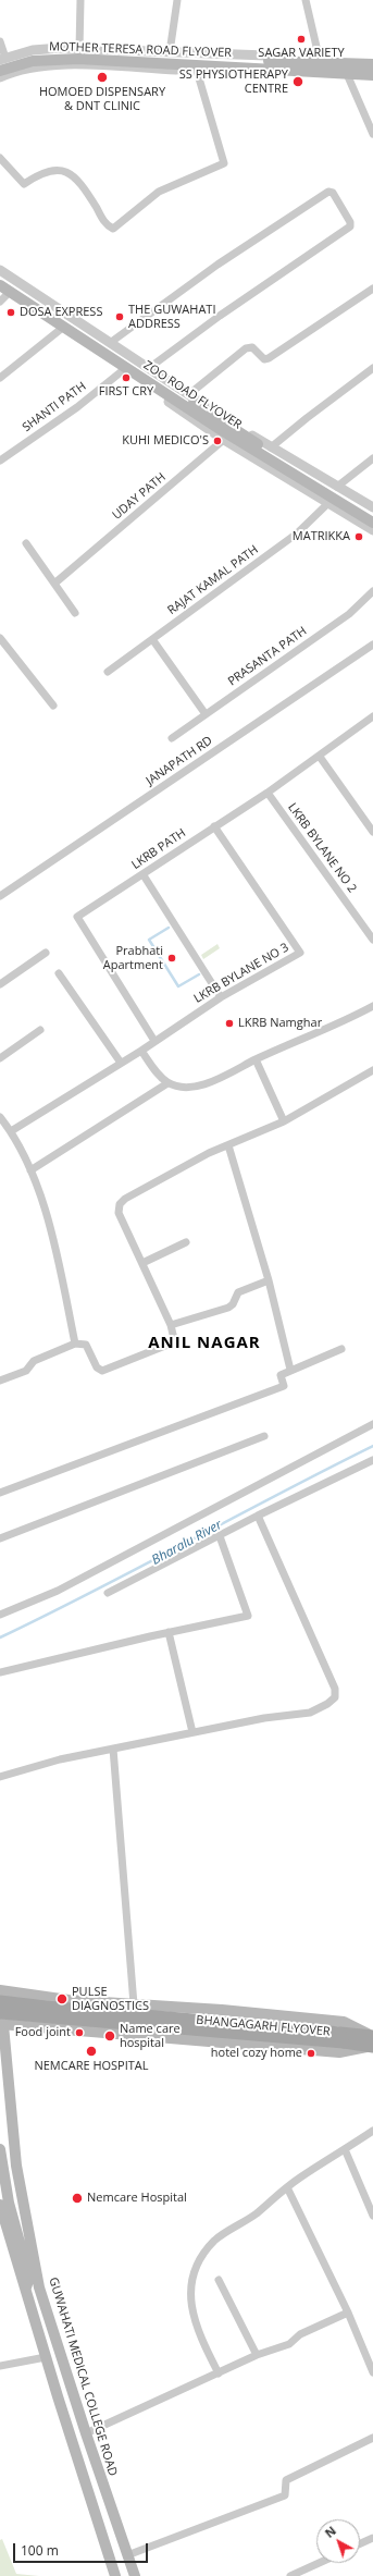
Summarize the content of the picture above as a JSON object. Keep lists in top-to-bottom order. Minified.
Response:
{"streets":{"main road":["MOTHER TERESA ROAD FLYOVER","ZOO ROAD FLYOVER","BHANGAGARH FLYOVER","GUWAHATI MEDICAL COLLEGE ROAD"],"street":["SHANTI PATH","UDAY PATH","RAJAT KAMAL PATH","PRASANTA PATH","JANAPATH RD","LKRB BYLANE NO 2","LKRB PATH","LKRB BYLANE NO 3"]},"crossings":[["LKRB BYLANE NO 2","LKRB PATH"],["LKRB PATH","LKRB BYLANE NO 3"],["BHANGAGARH FLYOVER","GUWAHATI MEDICAL COLLEGE ROAD"]],"districts":["ANIL NAGAR"],"water":["Bharalu River"],"places":["SAGAR VARIETY","HOMOED DISPENSARY & DNT CLINIC","SS PHYSIOTHERAPY CENTRE","DOSA EXPRESS","THE GUWAHATI ADDRESS","FIRST CRY","KUHI MEDICO'S","MATRIKKA","Prabhati Apartment","LKRB Namghar","PULSE DIAGNOSTICS","Food joint","Name care hospital","NEMCARE HOSPITAL","hotel cozy home","Nemcare Hospital"],"scale_bar":"100 m","north":"top left"}
